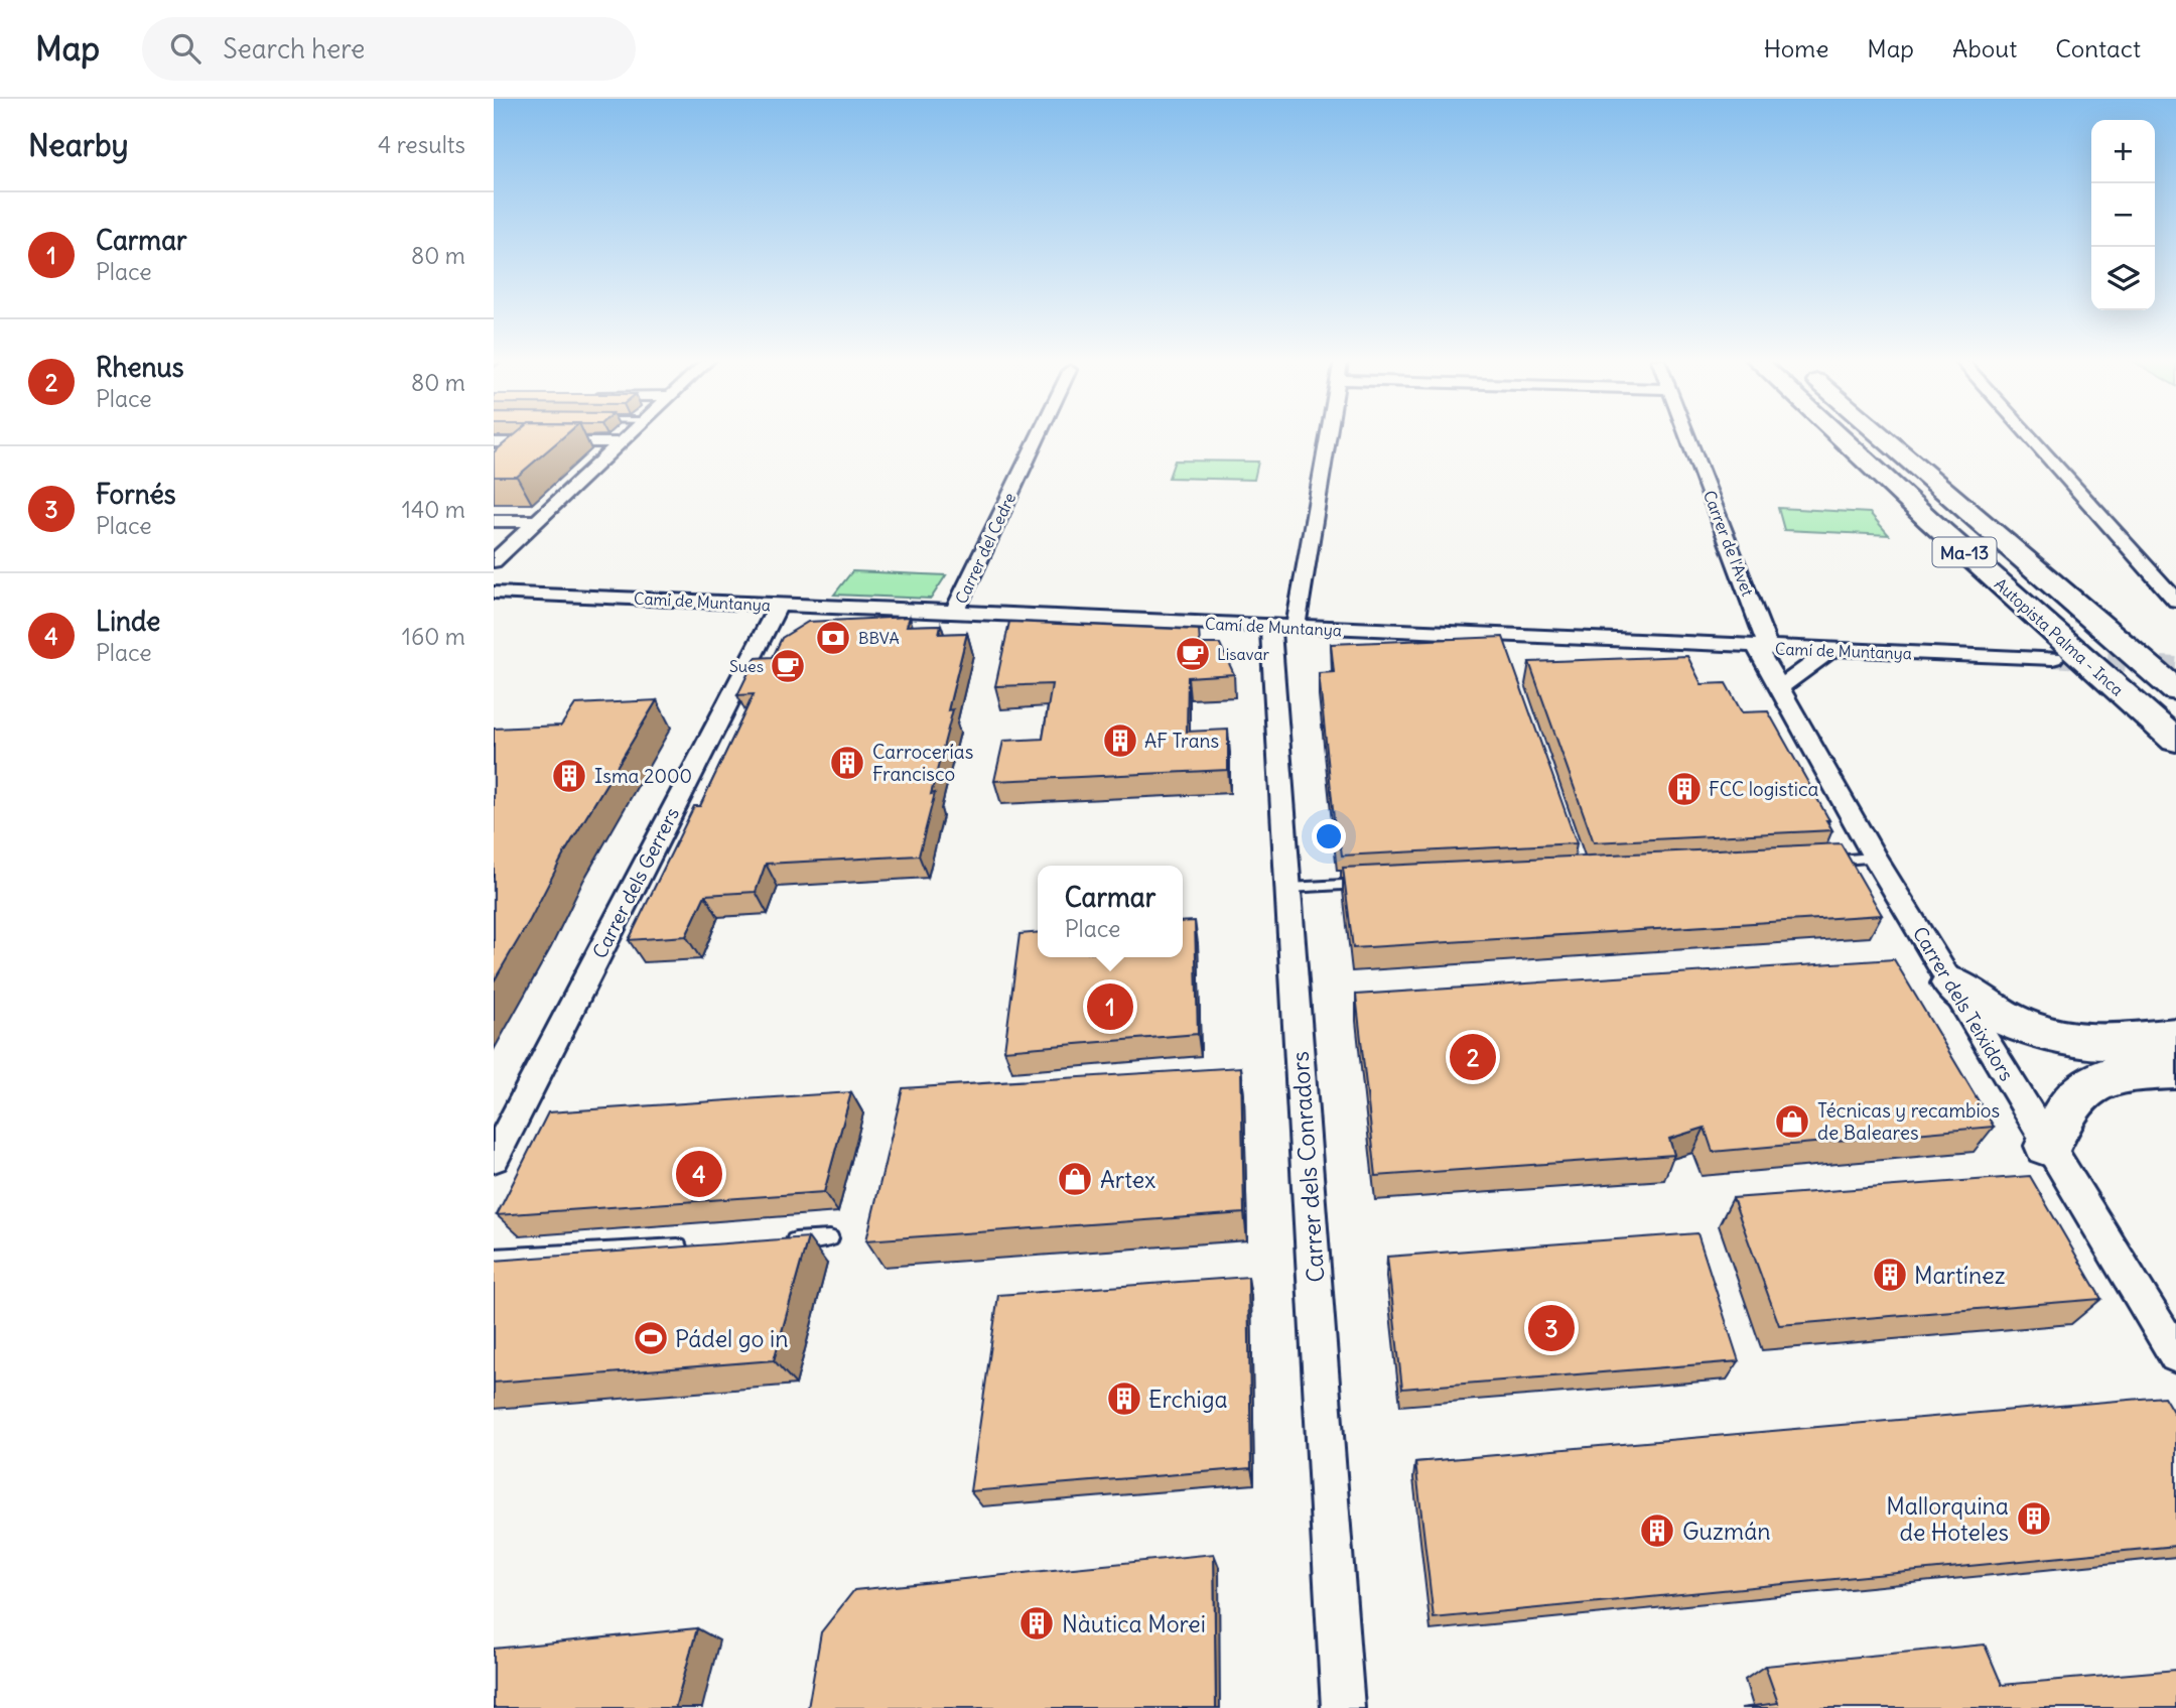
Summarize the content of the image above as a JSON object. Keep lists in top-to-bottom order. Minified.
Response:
{"streets":{"highway":["Ma-13","Autopista Palma - Inca"],"street":["Carrer de l'Avet","Carrer del Cedre","Camí de Muntanya","Carrer dels Gerrers","Carrer dels Teixidors","Carrer dels Conradors"]},"crossings":[["Carrer de l'Avet","Camí de Muntanya"],["Carrer de l'Avet","Carrer dels Teixidors"],["Carrer del Cedre","Camí de Muntanya"],["Camí de Muntanya","Carrer dels Gerrers"],["Camí de Muntanya","Carrer dels Teixidors"],["Camí de Muntanya","Carrer dels Conradors"]],"places":{"bank":["BBVA"],"cafe":["Lisavar","Sues"],"building":["AF Trans","Carrocerías Francisco","Isma 2000","FCC logistica","Martínez","Erchiga","Mallorquina de Hoteles","Guzmán","Nàutica Morei"],"shop":["Técnicas y recambios de Baleares","Artex"],"sports":["Pádel go in"]},"page":{"header":"Map","search":"Search here","nav":["Home","Map","About","Contact"],"heading":["Nearby","4 results"],"map_buttons":["+","−"],"list":[{"mark":"1","name":"Carmar","note":"Place","value":"80 m"},{"mark":"2","name":"Rhenus","note":"Place","value":"80 m"},{"mark":"3","name":"Fornés","note":"Place","value":"140 m"},{"mark":"4","name":"Linde","note":"Place","value":"160 m"}],"popup":["Carmar","Place"],"pins":["1","2","4","3"]}}
